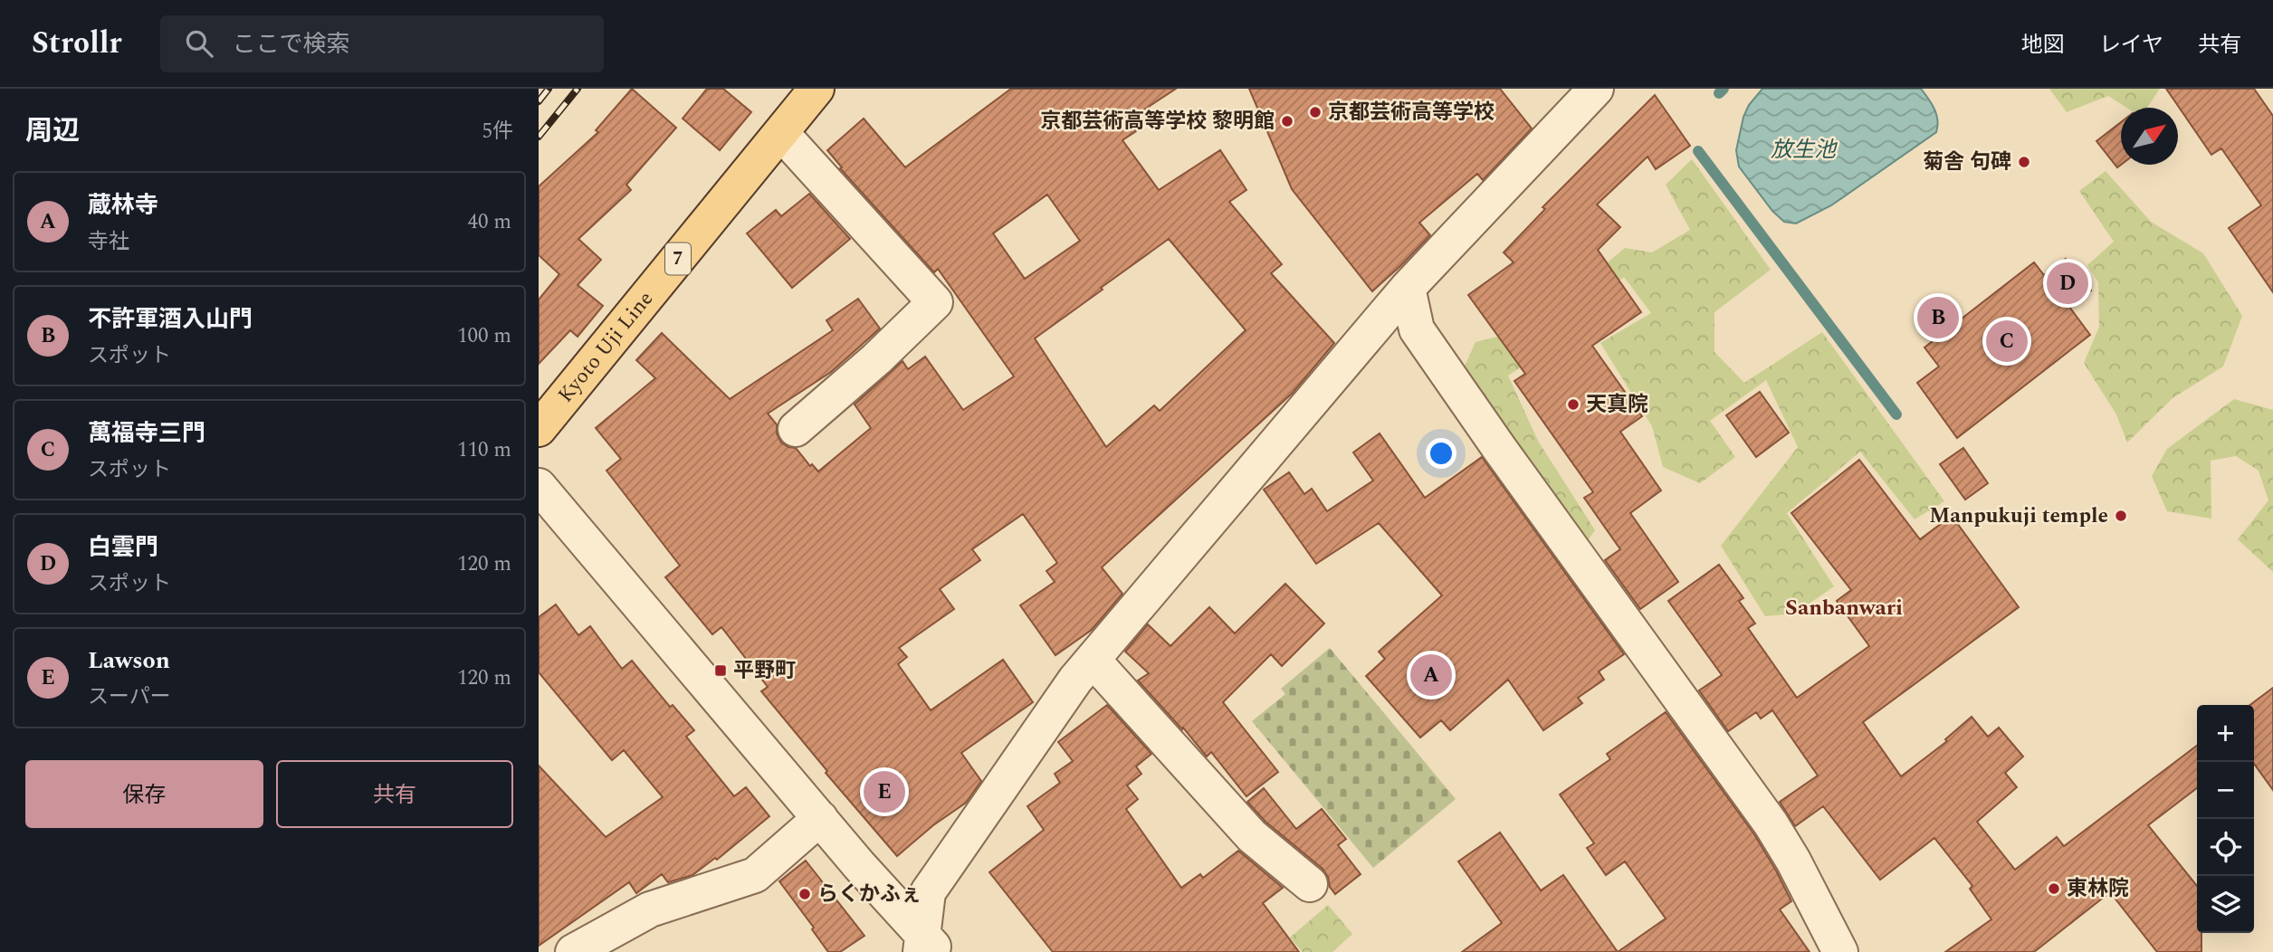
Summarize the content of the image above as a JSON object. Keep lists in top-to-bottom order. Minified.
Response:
{"streets":{"main road":["7","Kyoto Uji Line"]},"districts":["Sanbanwari"],"water":["放生池"],"places":{"other":["京都芸術高等学校","京都芸術高等学校 黎明館","菊舎 句碑","天真院","Manpukuji temple","東林院","らくかふぇ"],"transit":["平野町"]},"north":"top right","page":{"header":"Strollr","search":"ここで検索","nav":["地図","レイヤ","共有"],"heading":["周辺","5件"],"list":[{"mark":"A","name":"蔵林寺","note":"寺社","value":"40 m"},{"mark":"B","name":"不許軍酒入山門","note":"スポット","value":"100 m"},{"mark":"C","name":"萬福寺三門","note":"スポット","value":"110 m"},{"mark":"D","name":"白雲門","note":"スポット","value":"120 m"},{"mark":"E","name":"Lawson","note":"スーパー","value":"120 m"}],"pins":["D","B","C","A","E"],"map_buttons":["+","−"],"buttons":["保存","共有"]}}
